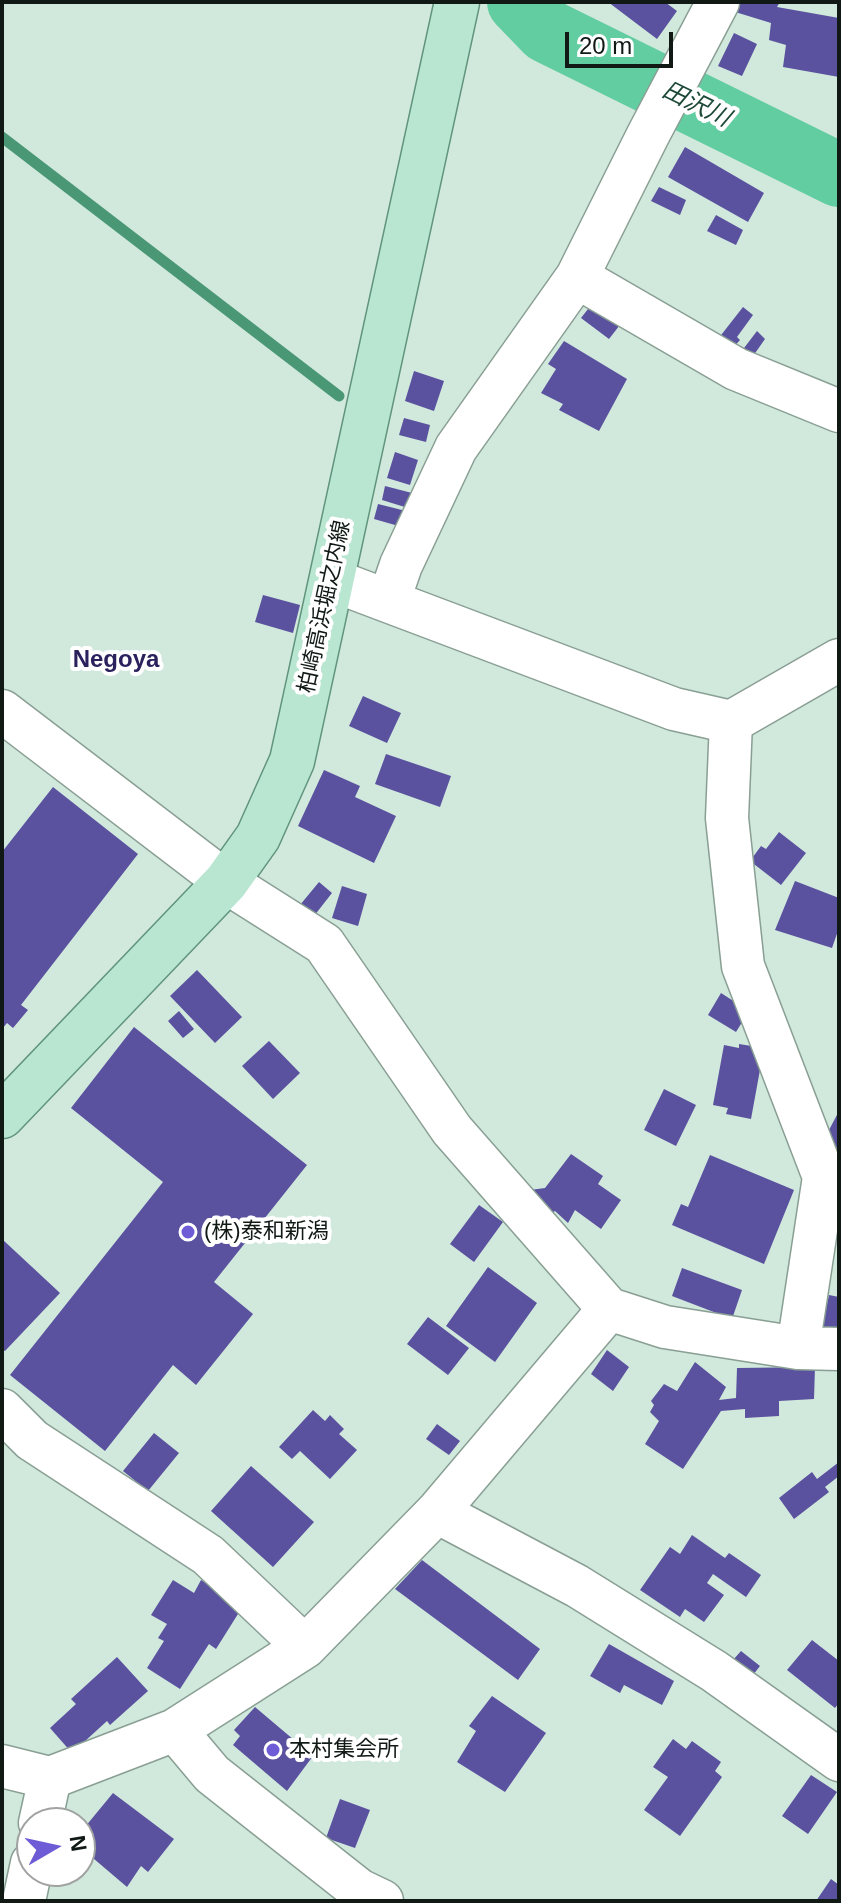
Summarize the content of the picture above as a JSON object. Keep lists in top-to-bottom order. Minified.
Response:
{"streets":{"main road":["柏崎高浜堀之内線"]},"districts":["Negoya"],"water":["田沢川"],"places":["(株)泰和新潟","本村集会所"],"scale_bar":"20 m","north":"right"}
